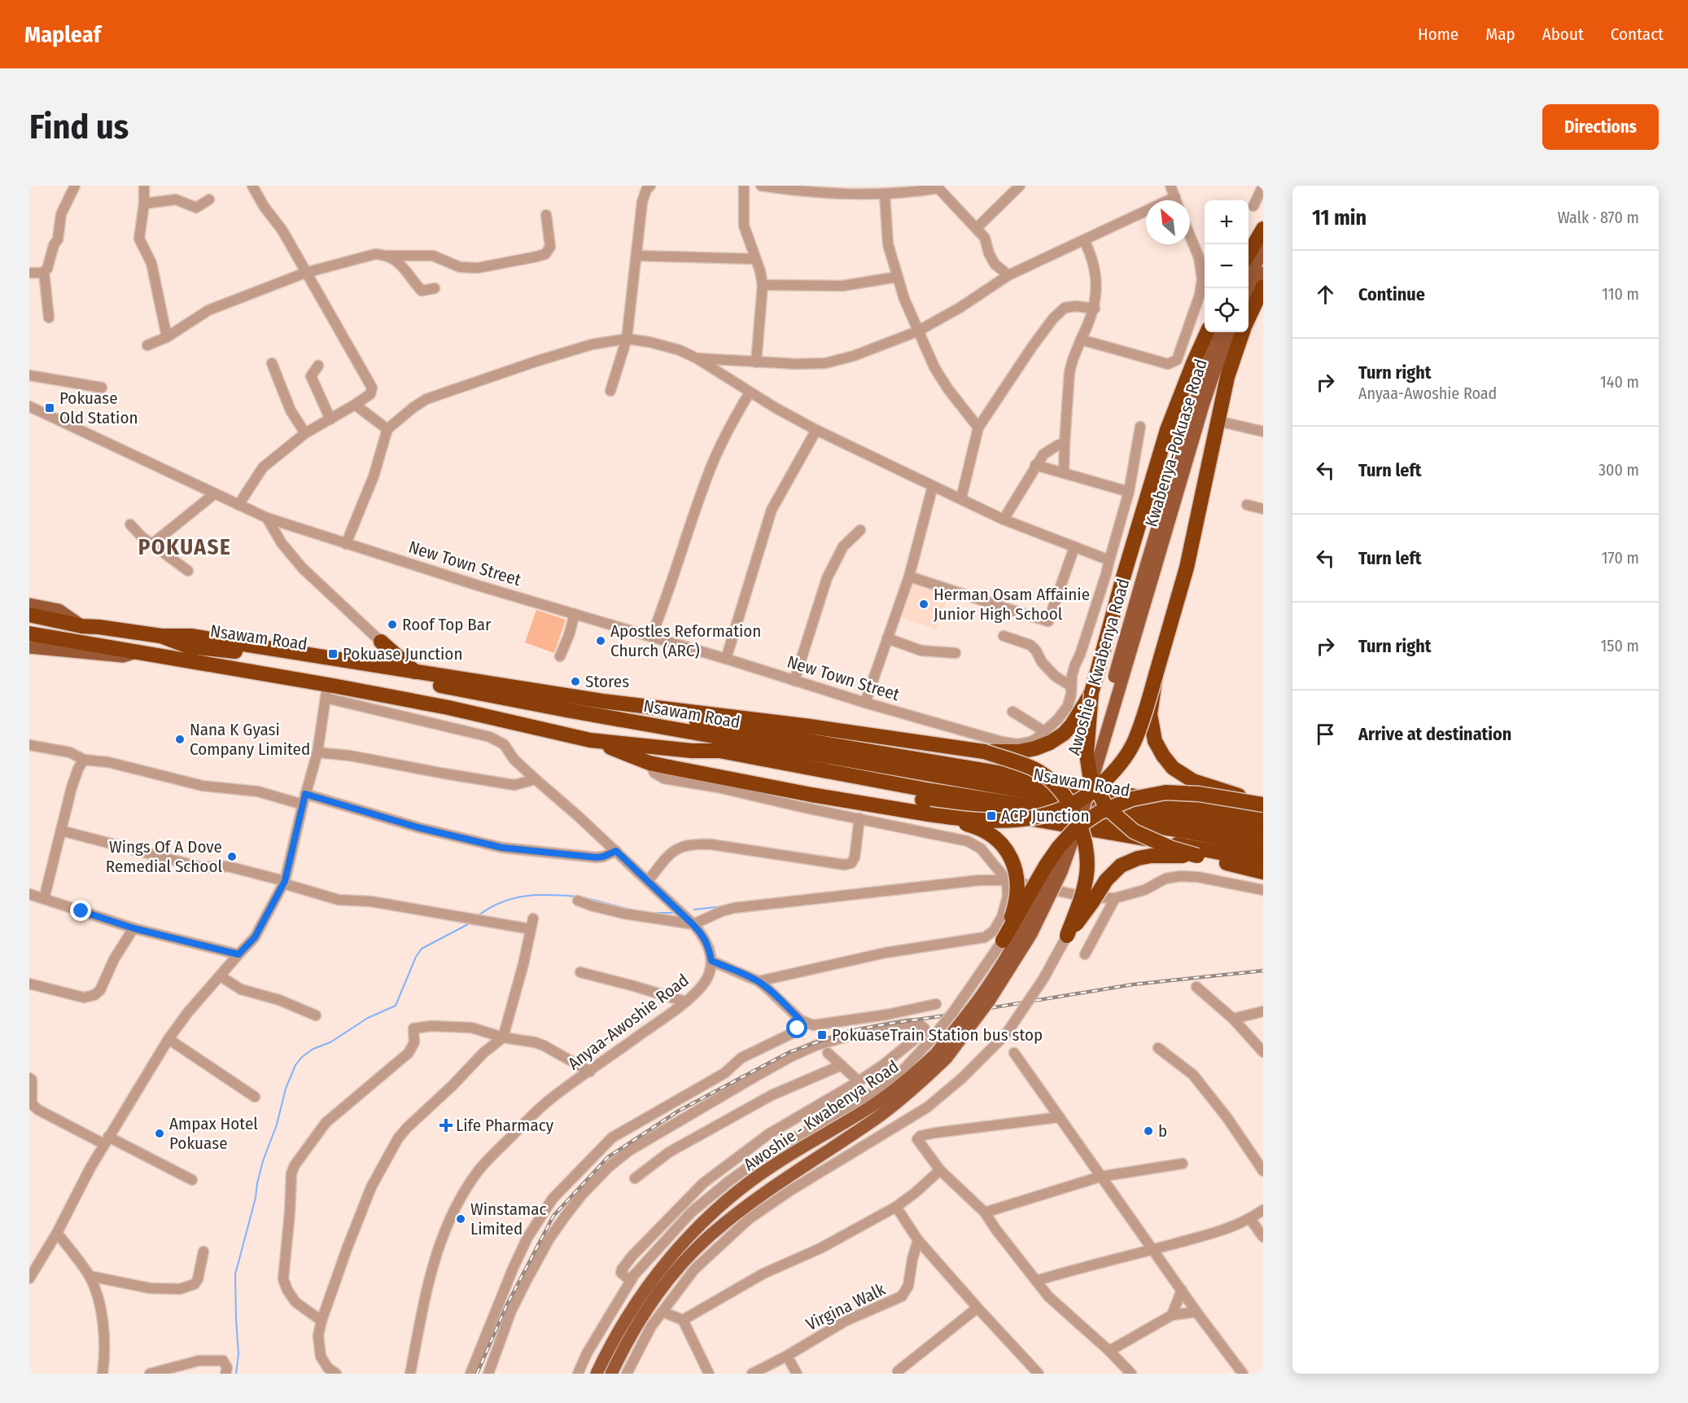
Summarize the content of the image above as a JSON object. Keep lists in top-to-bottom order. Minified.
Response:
{"streets":{"highway":["Nsawam Road"],"main road":["Kwabenya-Pokuase Road","Awoshie - Kwabenya Road"],"street":["New Town Street","Anyaa-Awoshie Road","Virgina Walk"]},"crossings":[["Kwabenya-Pokuase Road","Awoshie - Kwabenya Road"]],"districts":["POKUASE"],"places":{"transit":["Pokuase Old Station","Pokuase Junction","ACP Junction","PokuaseTrain Station bus stop"],"other":["Herman Osam Affainie Junior High School","Roof Top Bar","Apostles Reformation Church (ARC)","Stores","Nana K Gyasi Company Limited","Wings Of A Dove Remedial School","b","Ampax Hotel Pokuase","Winstamac Limited"],"health":["Life Pharmacy"]},"north":"top left","page":{"header":"Mapleaf","nav":["Home","Map","About","Contact"],"buttons":"Directions","title":"Find us","heading":["11 min","Walk · 870 m"],"map_buttons":["+","−"],"list":[["Continue","110 m"],["Turn right","Anyaa-Awoshie Road","140 m"],["Turn left","300 m"],["Turn left","170 m"],["Turn right","150 m"],"Arrive at destination"]}}
